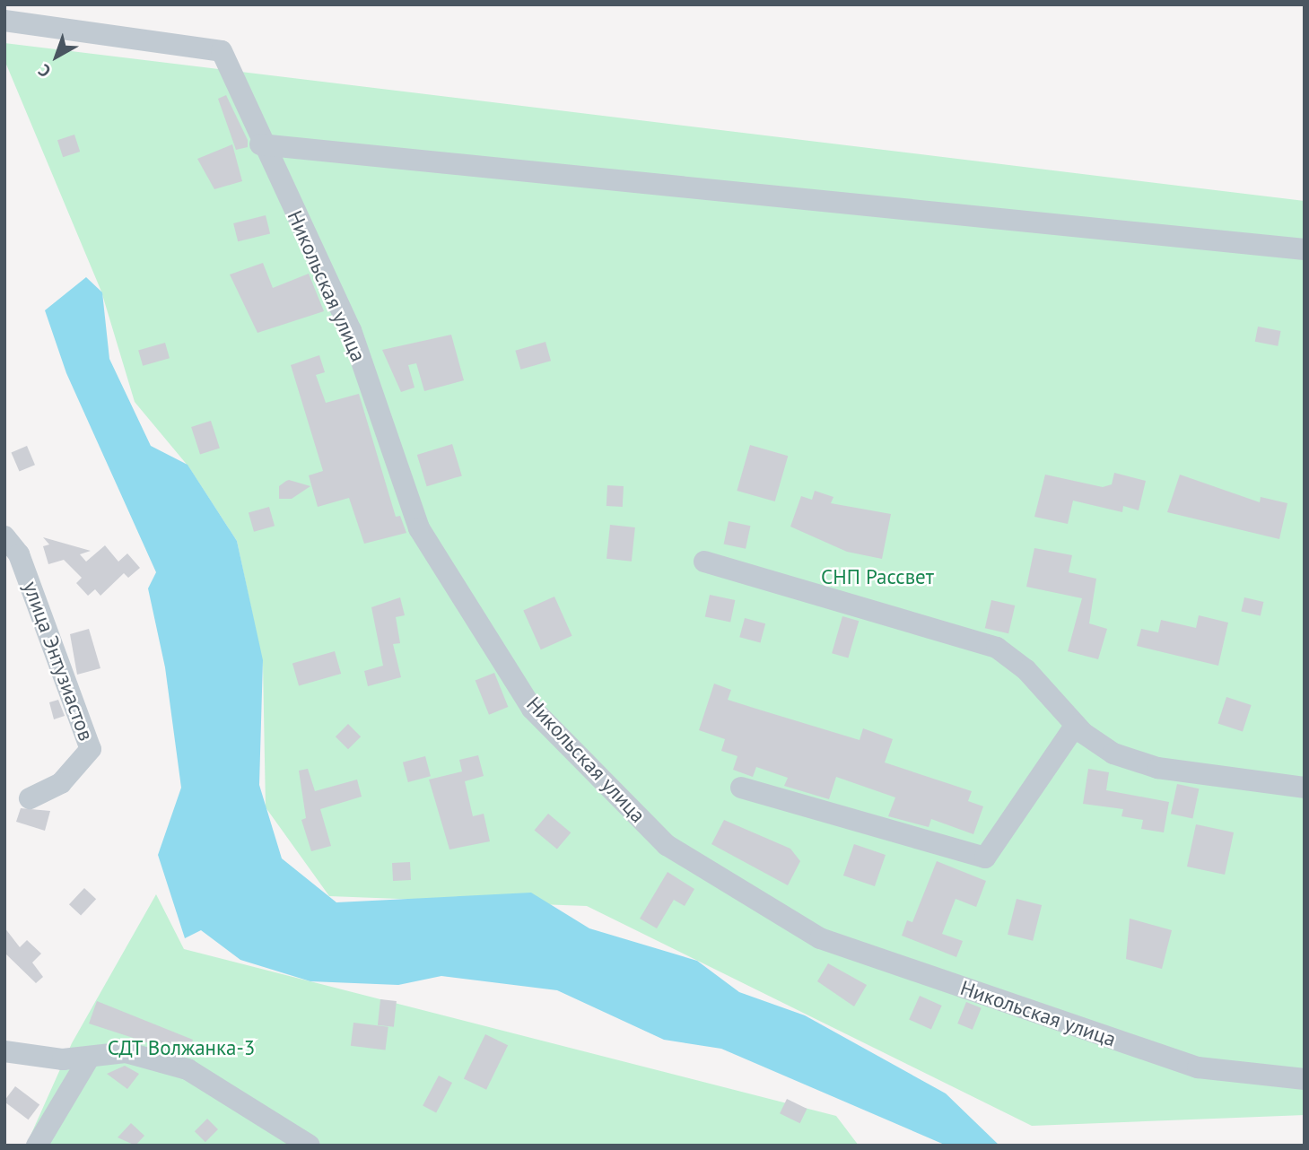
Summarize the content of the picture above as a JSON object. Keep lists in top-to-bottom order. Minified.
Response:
{"streets":{"street":["Никольская улица","улица Энтузиастов"]},"parks":["СНП Рассвет","СДТ Волжанка-3"],"north":"bottom left"}
